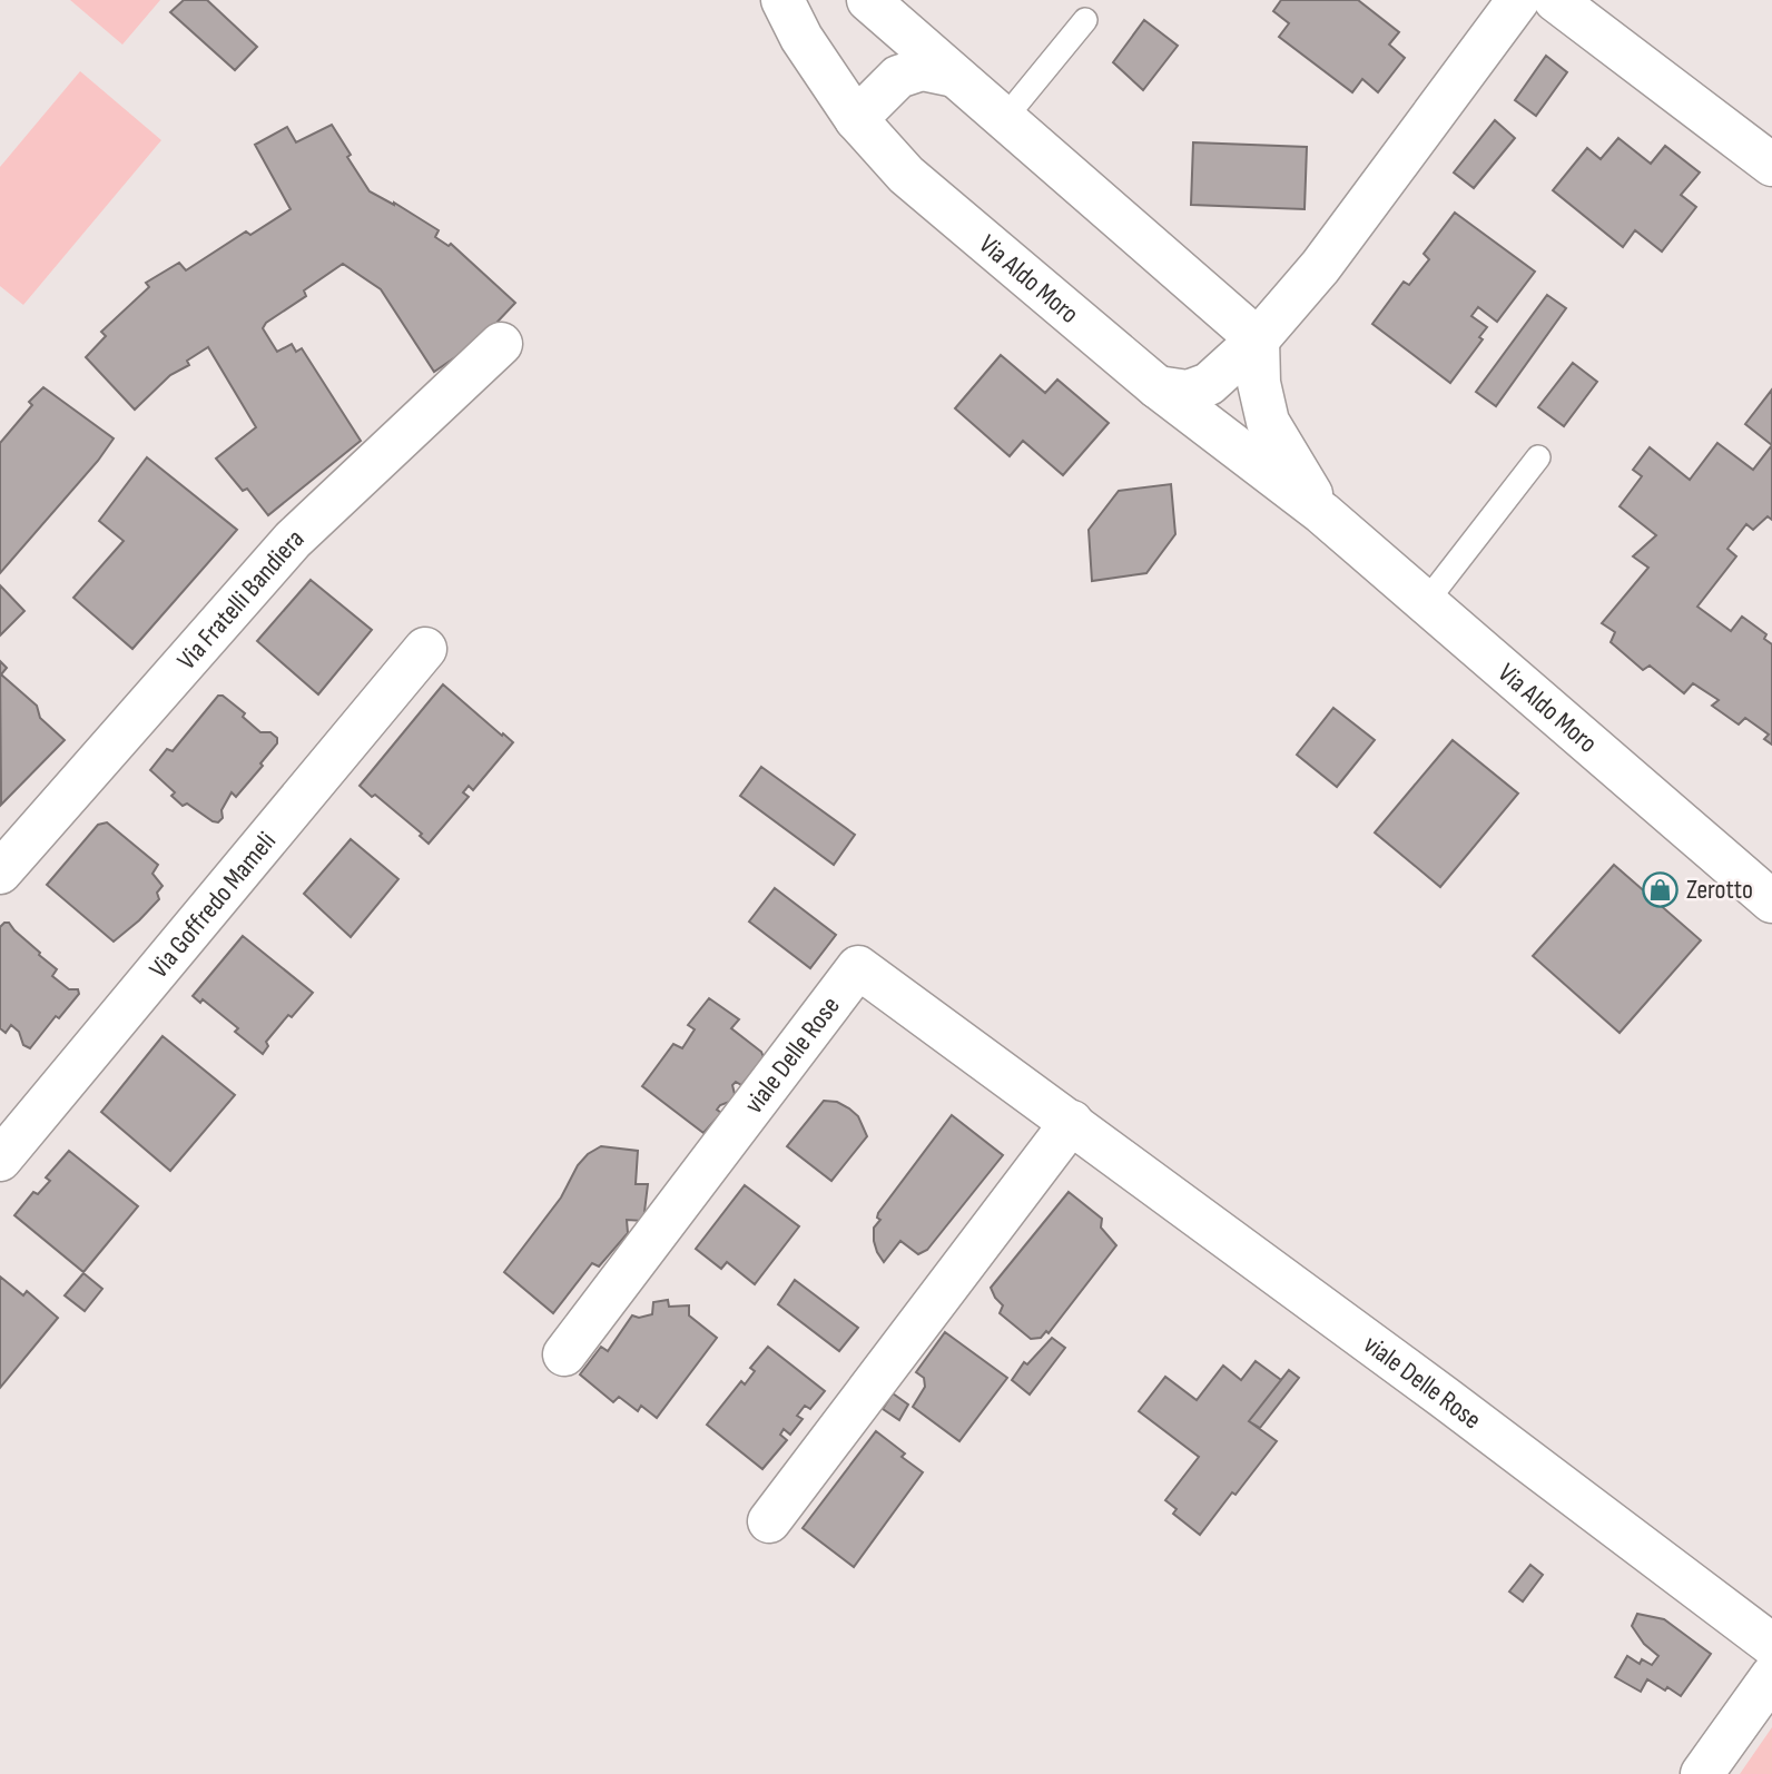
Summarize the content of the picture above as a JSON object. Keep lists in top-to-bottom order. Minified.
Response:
{"streets":{"street":["Via Aldo Moro","Via Fratelli Bandiera","Via Goffredo Mameli","viale Delle Rose"]},"places":{"shop":["Zerotto"]}}
